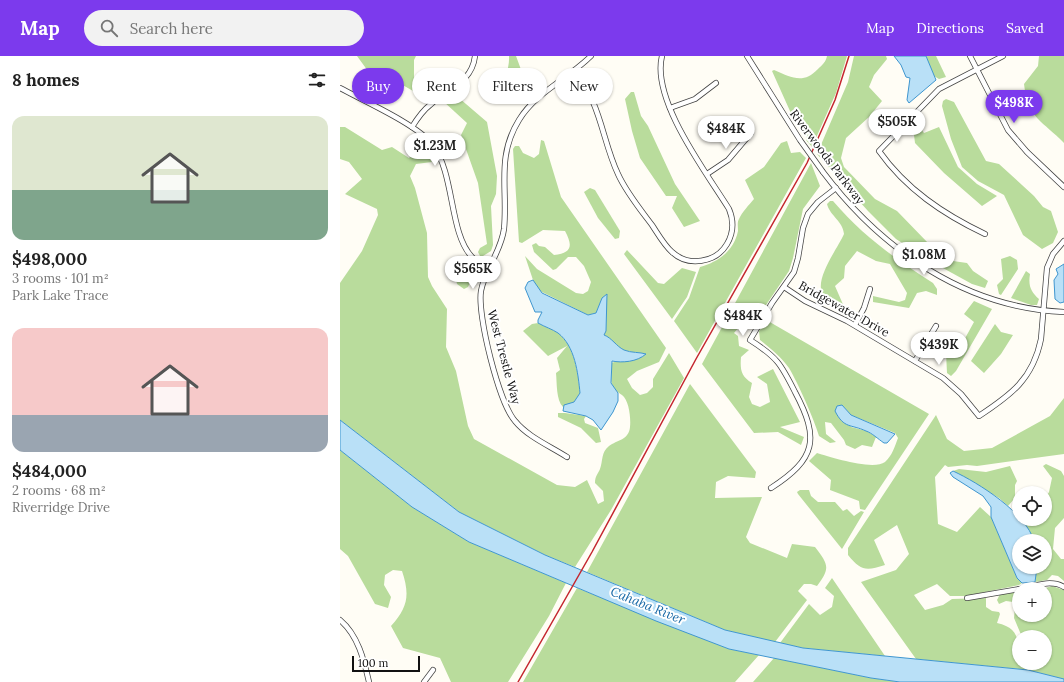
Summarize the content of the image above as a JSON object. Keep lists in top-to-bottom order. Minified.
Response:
{"streets":{"street":["Riverwoods Parkway","Bridgewater Drive","West Trestle Way"]},"crossings":[["Riverwoods Parkway","Bridgewater Drive"]],"water":["Cahaba River"],"scale_bar":"100 m","page":{"header":"Map","search":"Search here","nav":["Map","Directions","Saved"],"heading":"8 homes","chip":["Buy","Rent","Filters","New"],"price":["$498K","$505K","$484K","$1.23M","$1.08M","$565K","$484K","$439K"],"list":[{"name":"$498,000","note":"3 rooms · 101 m² · Park Lake Trace"},{"name":"$484,000","note":"2 rooms · 68 m² · Riverridge Drive"}],"map_buttons":["+","−"],"scale":"100 m"}}
